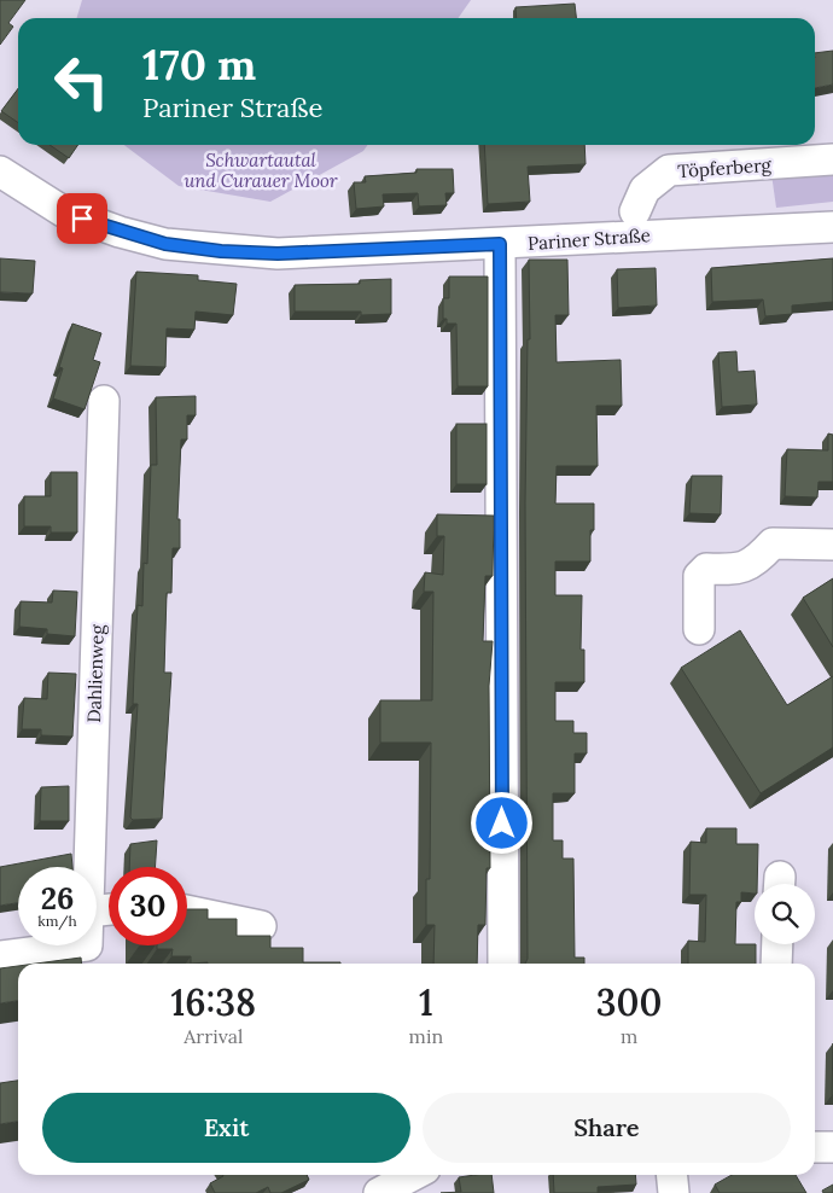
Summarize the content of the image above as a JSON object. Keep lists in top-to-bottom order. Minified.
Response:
{"streets":{"street":["Töpferberg","Pariner Straße","Dahlienweg"]},"parks":["Schwartautal und Curauer Moor"],"page":{"turn":["170 m","Pariner Straße"],"speed":"26 km/h","limit":"30","eta":["16:38","Arrival","1","min","300","m"],"buttons":["Exit","Share"]}}
